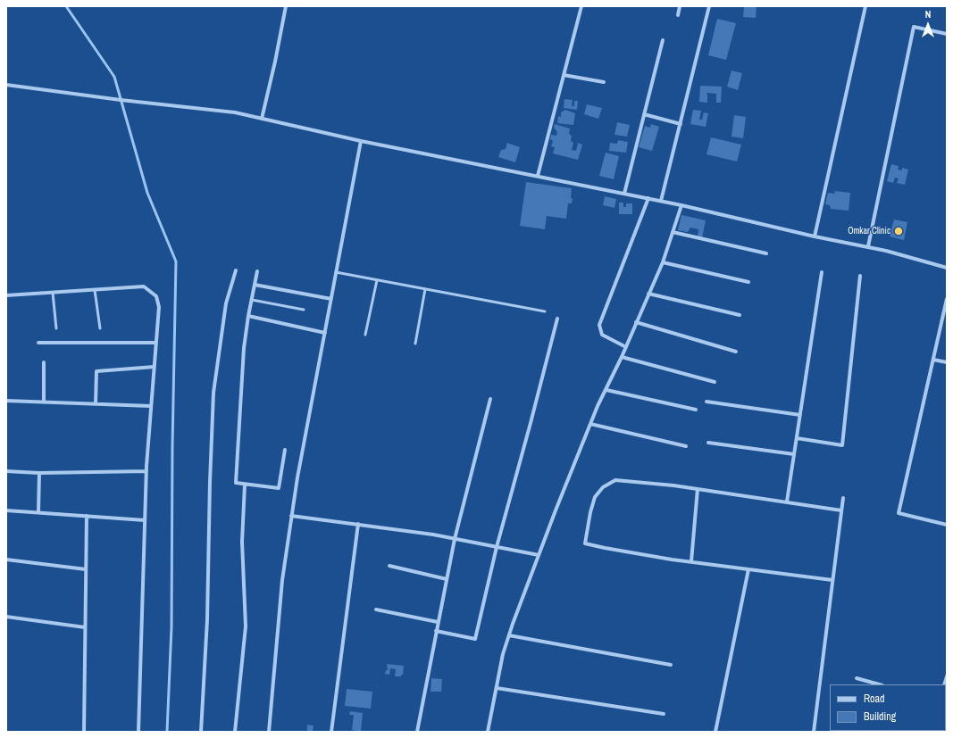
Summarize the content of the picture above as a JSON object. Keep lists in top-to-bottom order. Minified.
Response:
{"places":["Omkar Clinic"],"legend":["Road","Building"],"north":"top"}
